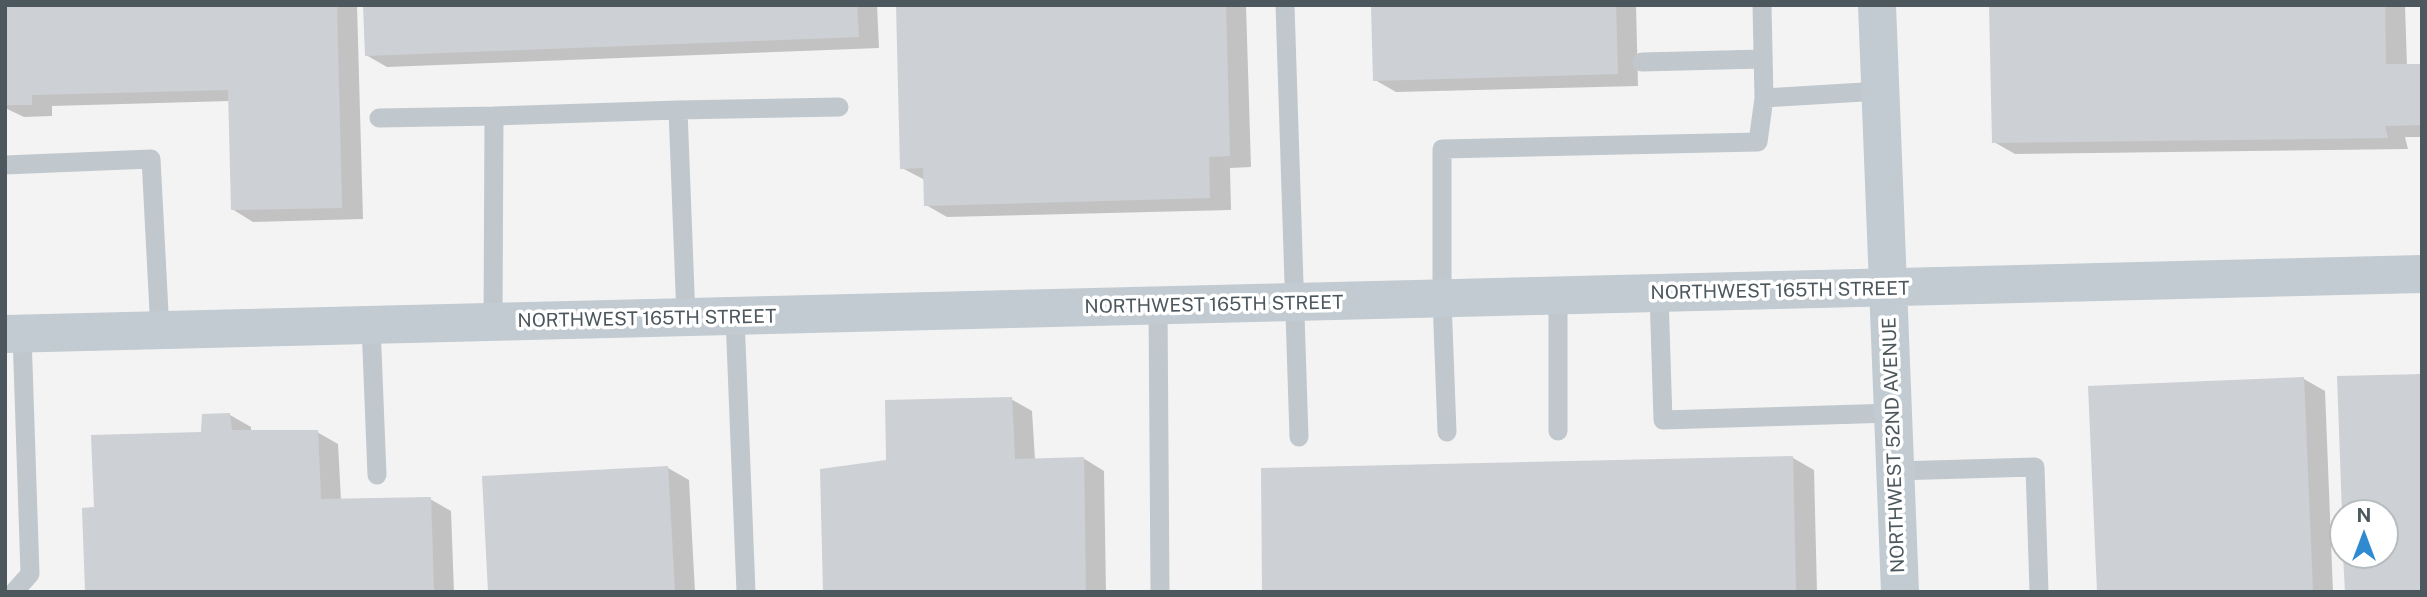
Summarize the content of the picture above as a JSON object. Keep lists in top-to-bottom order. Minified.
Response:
{"streets":{"street":["NORTHWEST 165TH STREET","NORTHWEST 52ND AVENUE"]},"crossings":[["NORTHWEST 165TH STREET","NORTHWEST 52ND AVENUE"]],"north":"top"}
